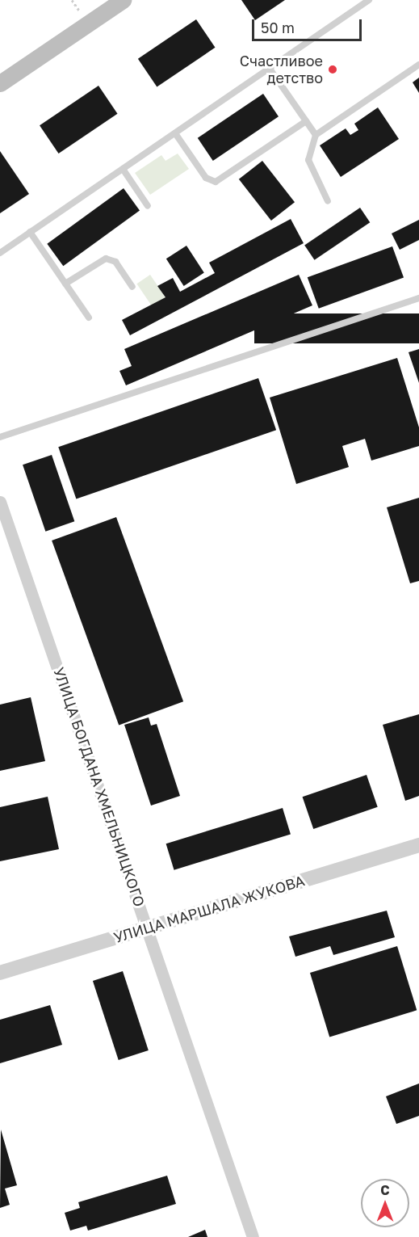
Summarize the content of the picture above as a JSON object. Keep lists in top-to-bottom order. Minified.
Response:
{"streets":{"street":["УЛИЦА БОГДАНА ХМЕЛЬНИЦКОГО","УЛИЦА МАРШАЛА ЖУКОВА"]},"crossings":[["УЛИЦА БОГДАНА ХМЕЛЬНИЦКОГО","УЛИЦА МАРШАЛА ЖУКОВА"]],"places":["Счастливое детство"],"scale_bar":"50 m","north":"top"}
